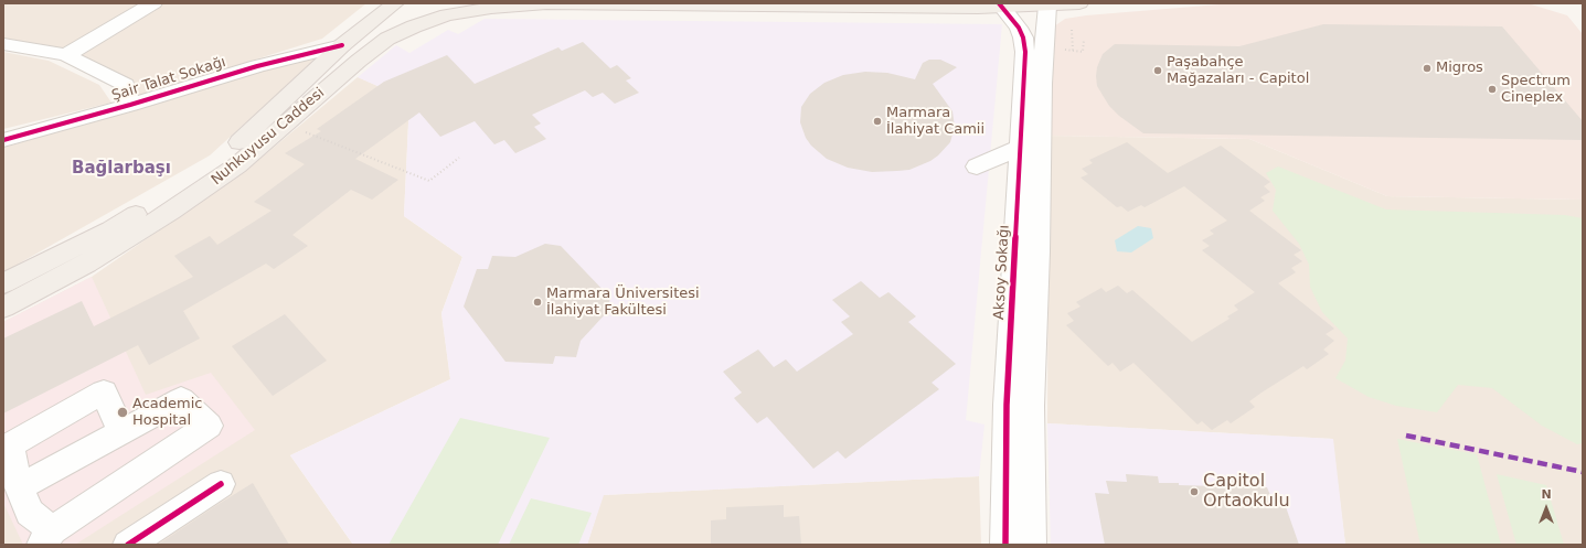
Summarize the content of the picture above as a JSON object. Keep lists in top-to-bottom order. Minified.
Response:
{"streets":{"main road":["Nuhkuyusu Caddesi"],"street":["Şair Talat Sokağı","Aksoy Sokağı"]},"crossings":[["Şair Talat Sokağı","Nuhkuyusu Caddesi"]],"districts":["Bağlarbaşı"],"places":["Migros","Paşabahçe Mağazaları - Capitol","Spectrum Cineplex","Marmara İlahiyat Camii","Marmara Üniversitesi İlahiyat Fakültesi","Academic Hospital","Capitol Ortaokulu"],"north":"top"}
